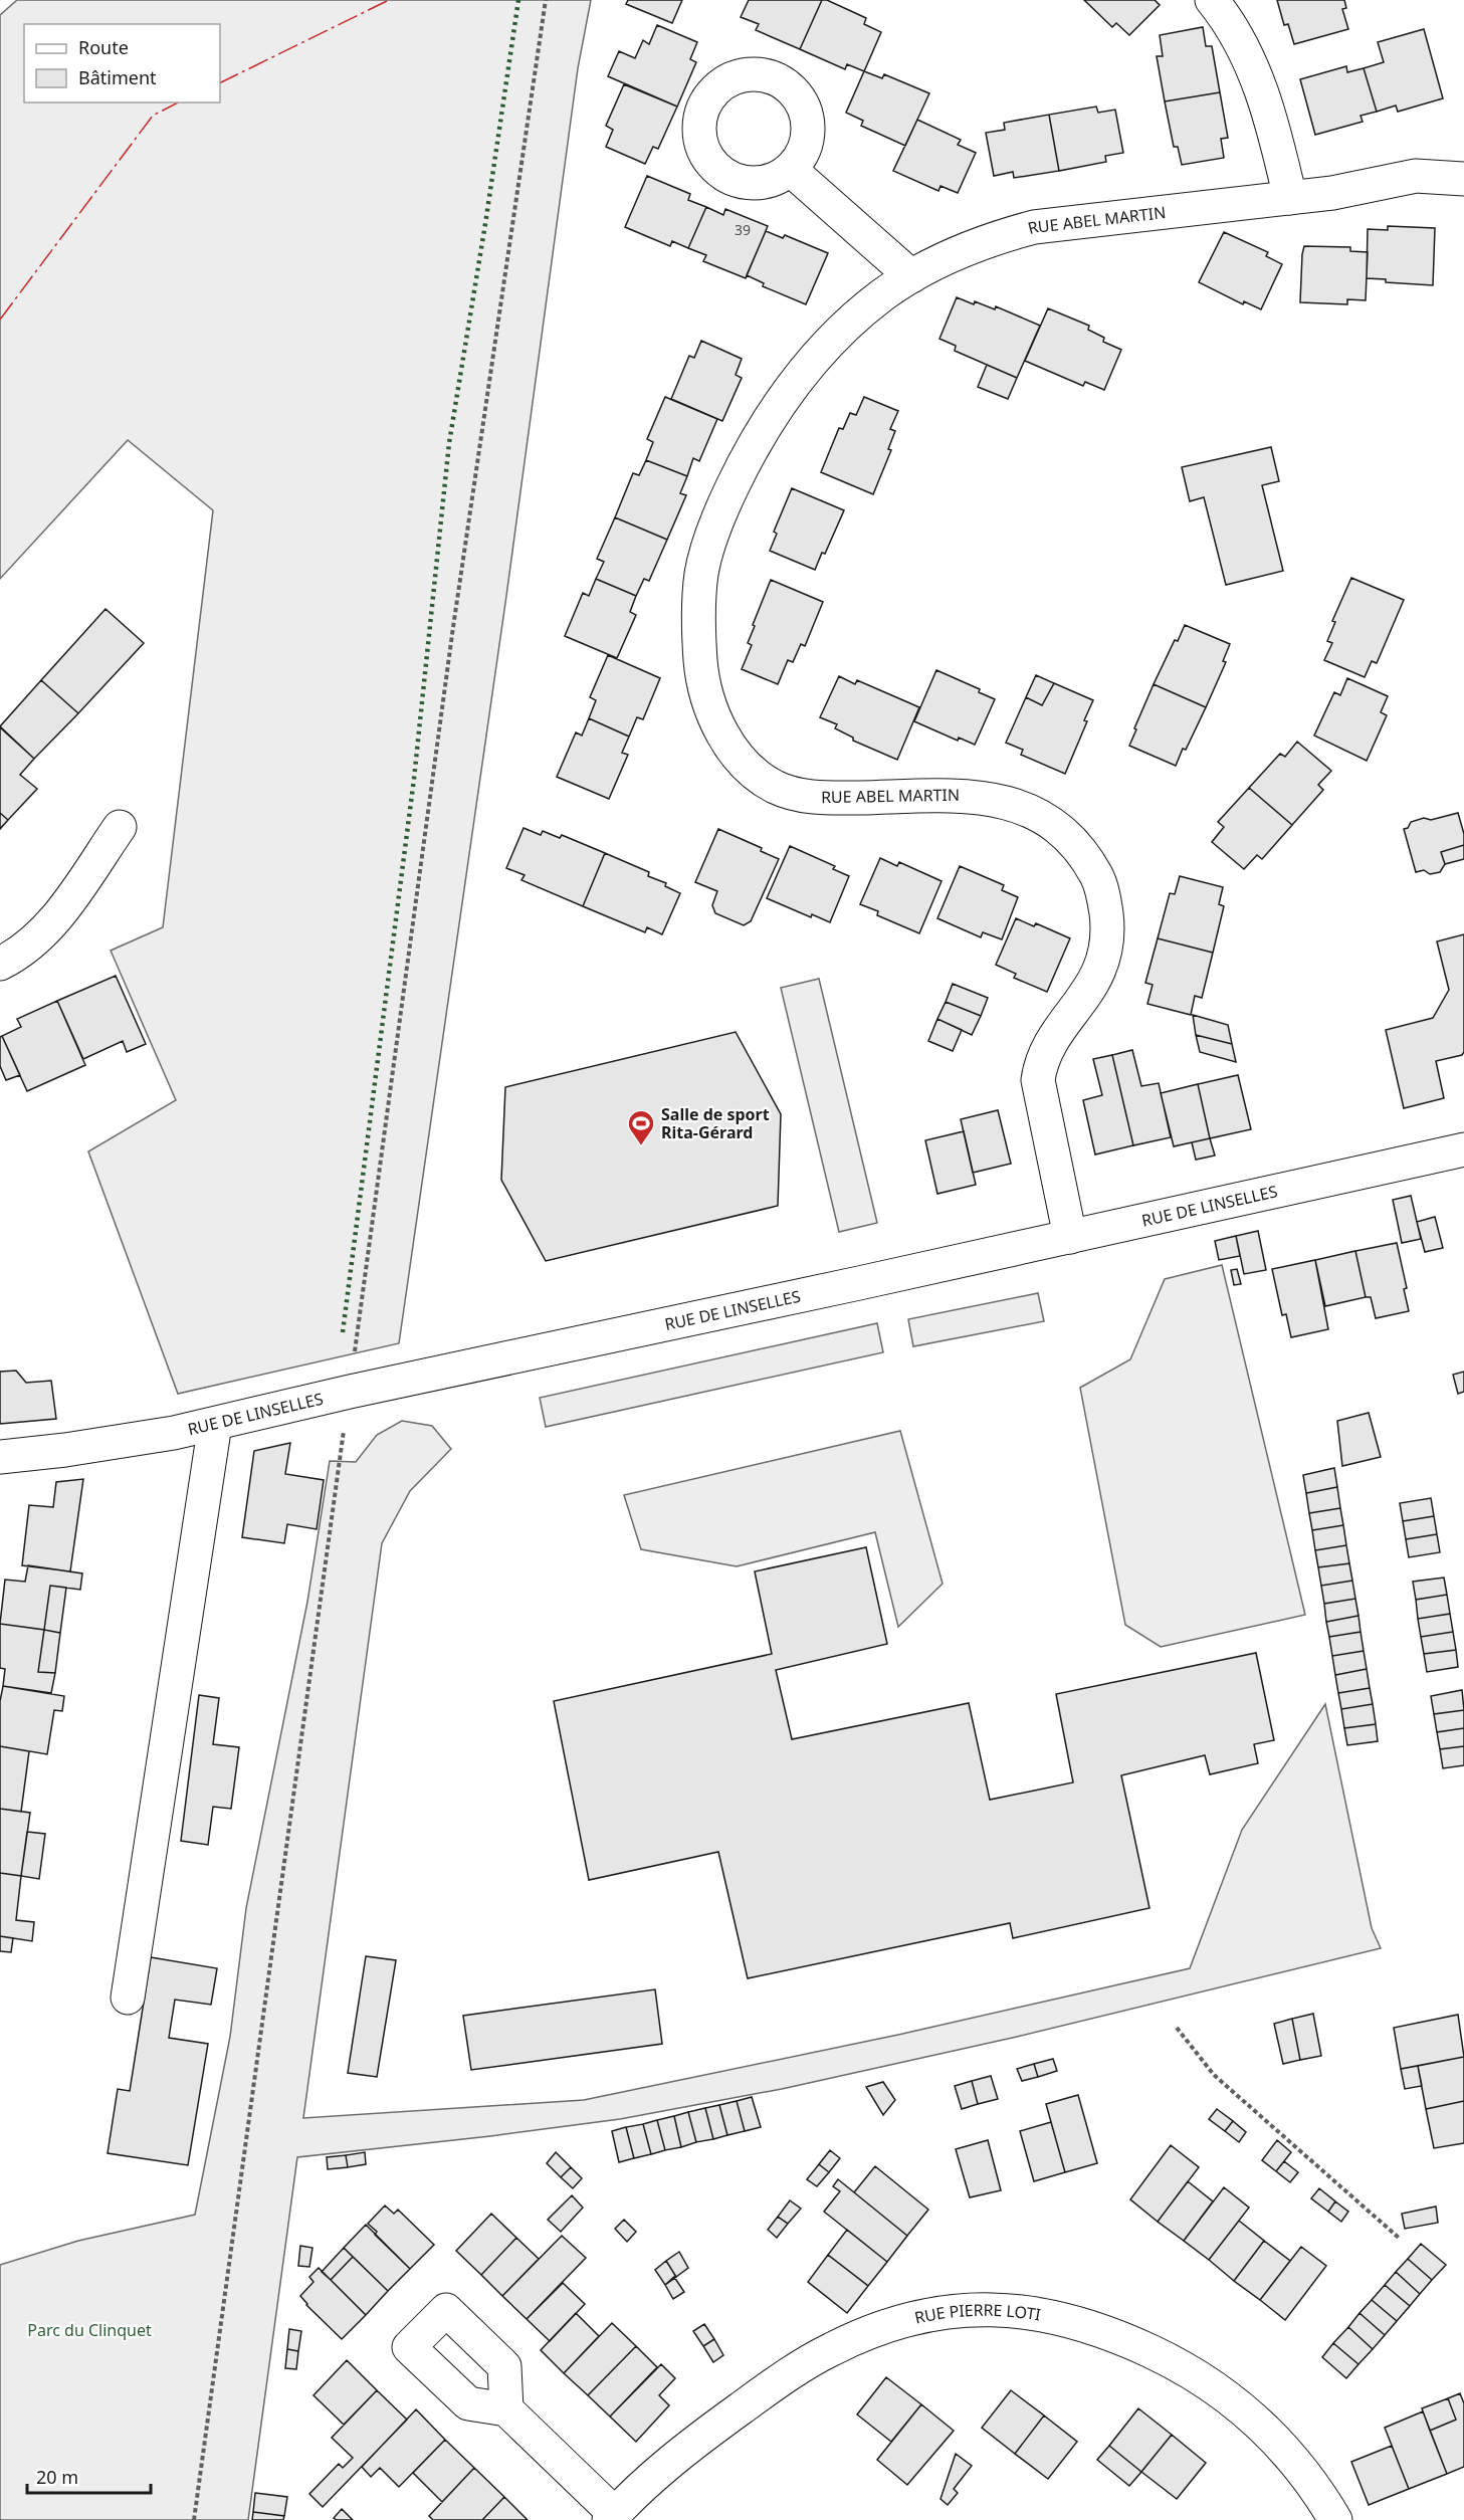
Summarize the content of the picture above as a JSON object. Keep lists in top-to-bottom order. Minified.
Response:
{"streets":{"street":["RUE ABEL MARTIN","RUE DE LINSELLES","RUE PIERRE LOTI"]},"crossings":[["RUE ABEL MARTIN","RUE DE LINSELLES"]],"parks":["Parc du Clinquet"],"places":{"sports":["Salle de sport Rita-Gérard"]},"house_numbers":["39"],"legend":["Route","Bâtiment"],"scale_bar":"20 m"}
